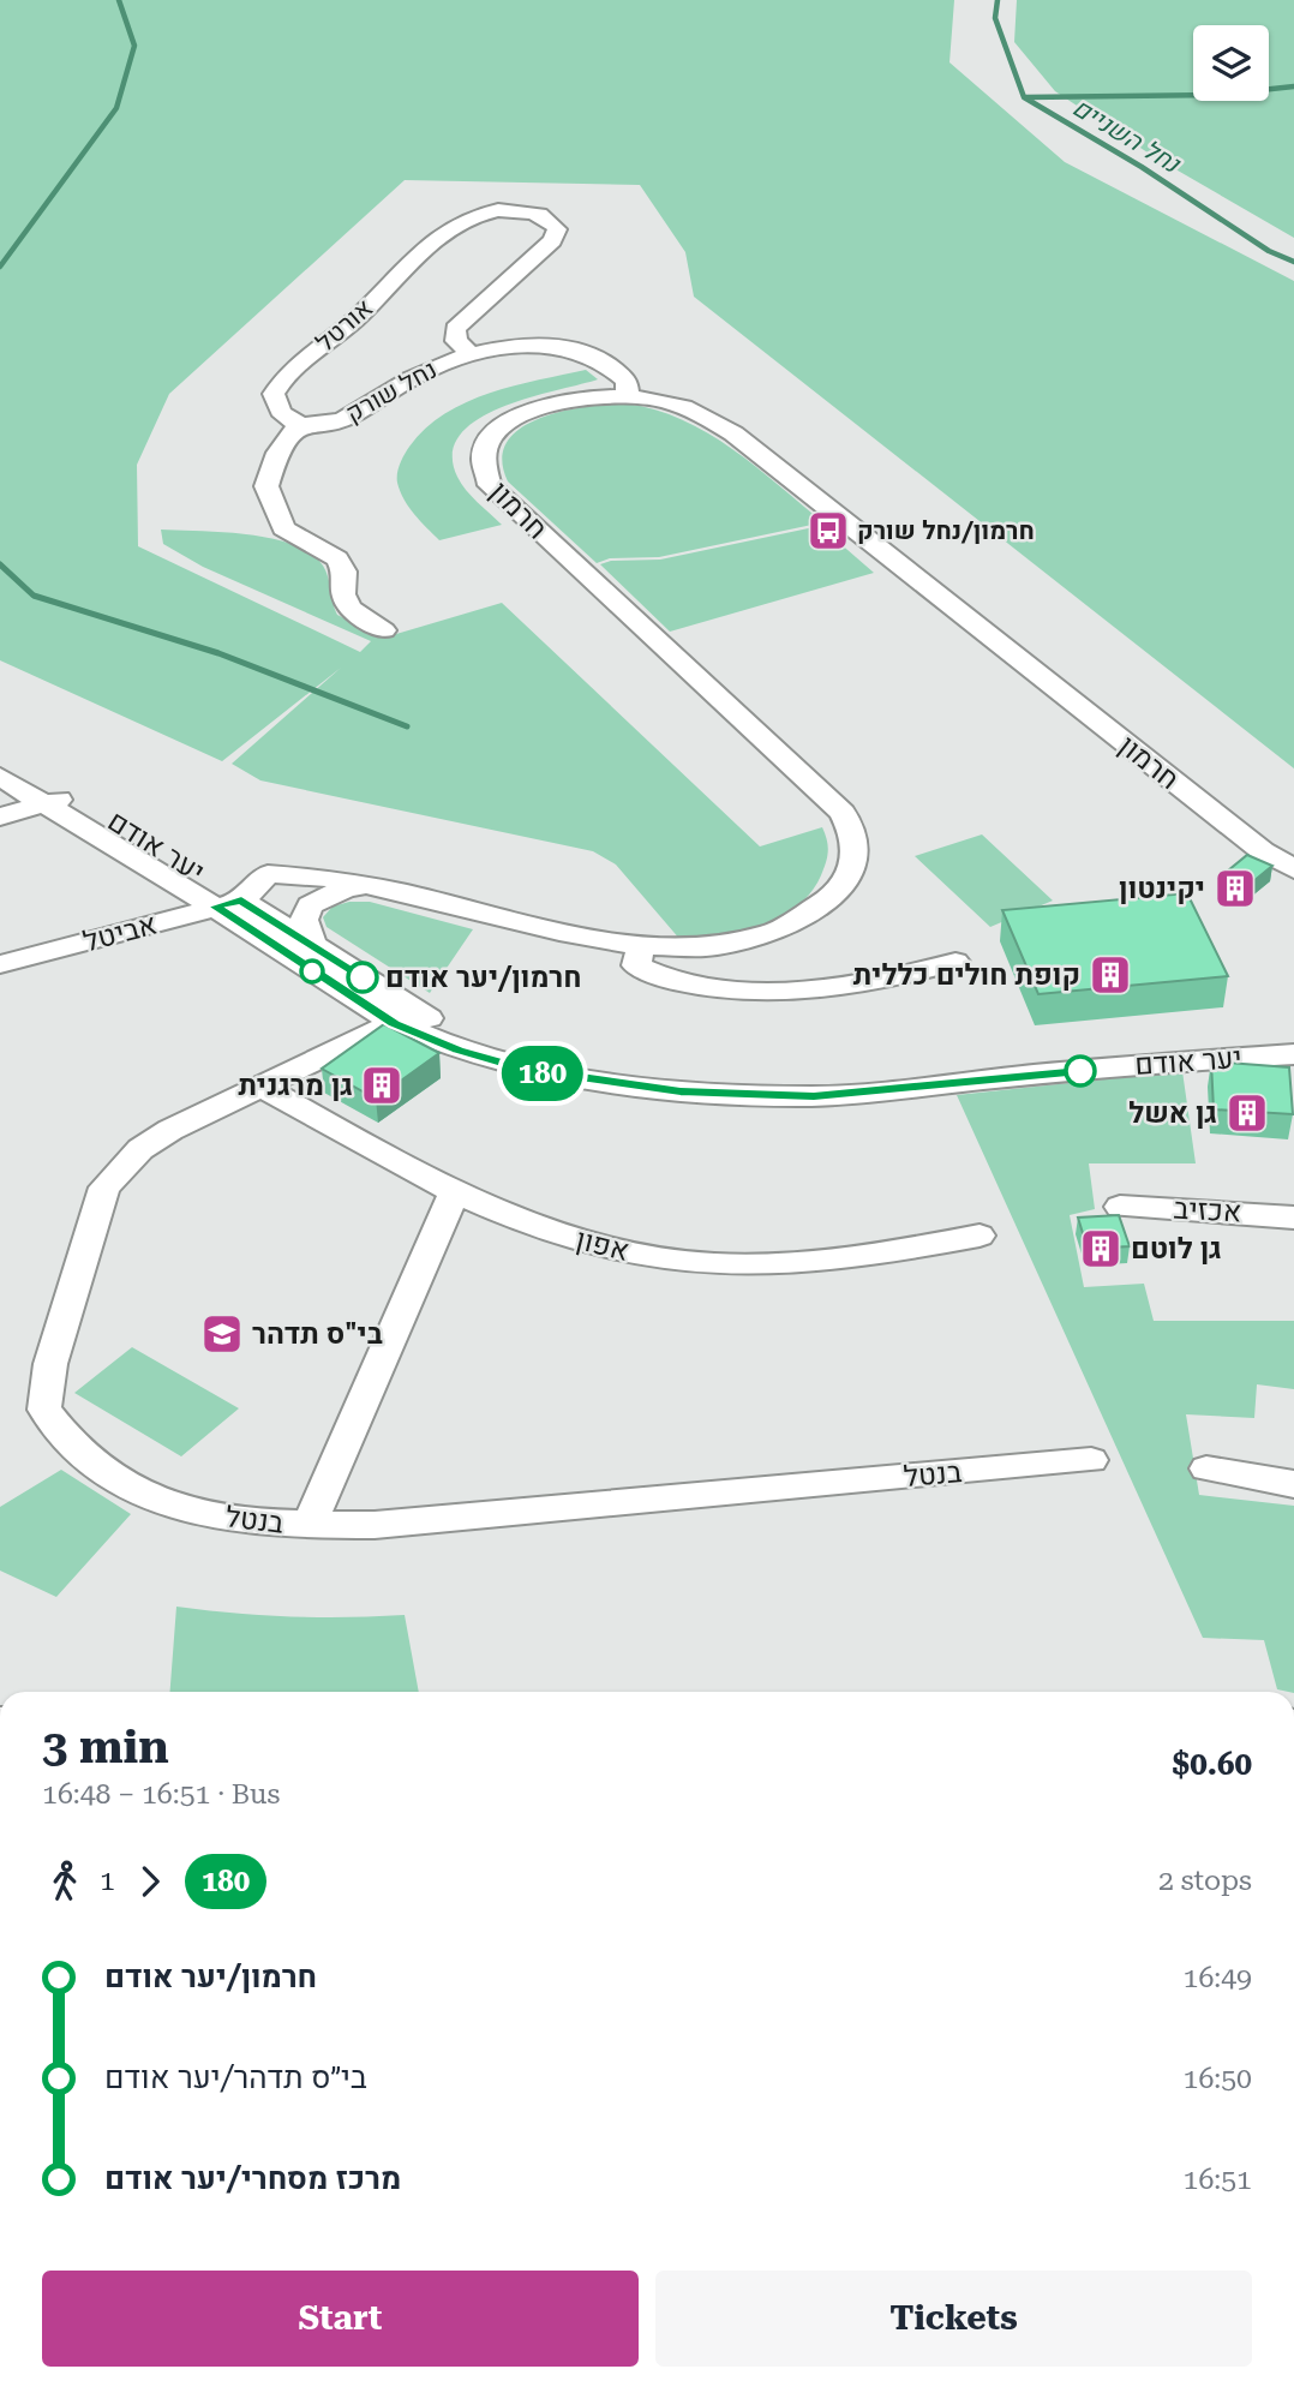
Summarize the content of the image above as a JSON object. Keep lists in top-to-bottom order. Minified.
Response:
{"streets":{"street":["אורטל","נחל שורק","חרמון","יער אודם","אביטל","אכזיב","אפון","בנטל"]},"crossings":[["אורטל","נחל שורק"],["נחל שורק","חרמון"],["חרמון","יער אודם"],["חרמון","אביטל"],["יער אודם","אביטל"],["יער אודם","בנטל"],["אפון","בנטל"]],"water":["נחל השניים"],"places":{"bus stop":["חרמון/נחל שורק"],"building":["יקינטון","קופת חולים כללית","גן מרגנית","גן אשל","גן לוטם"],"other":["חרמון/יער אודם"],"school or university":["בי\"ס תדהר"]},"lines":["bus line 180"],"page":{"on_map":"180","heading":["3 min","16:48 – 16:51 · Bus","$0.60"],"legs":["1","180","2 stops"],"list":[{"name":"חרמון/יער אודם","value":"16:49"},{"name":"בי״ס תדהר/יער אודם","value":"16:50"},{"name":"מרכז מסחרי/יער אודם","value":"16:51"}],"buttons":["Start","Tickets"]}}
